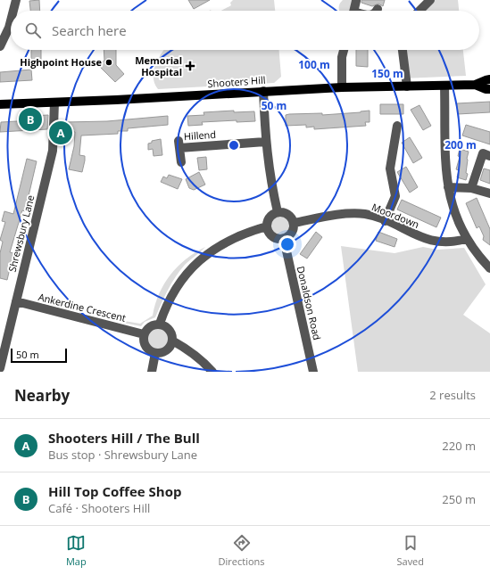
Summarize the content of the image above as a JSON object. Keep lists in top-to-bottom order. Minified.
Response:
{"streets":{"main road":["Shooters Hill"],"street":["Hillend","Moordown","Shrewsbury Lane","Donaldson Road","Ankerdine Crescent"]},"crossings":[["Shooters Hill","Shrewsbury Lane"],["Moordown","Donaldson Road"],["Shrewsbury Lane","Ankerdine Crescent"]],"places":{"other":["Highpoint House"],"health":["Memorial Hospital"]},"scale_bar":"50 m","page":{"search":"Search here","pins":["B","A"],"scale":"50 m","heading":["Nearby","2 results"],"list":[{"mark":"A","name":"Shooters Hill / The Bull","note":"Bus stop · Shrewsbury Lane","value":"220 m"},{"mark":"B","name":"Hill Top Coffee Shop","note":"Café · Shooters Hill","value":"250 m"}],"nav":["Map","Directions","Saved"]},"rings":["100 m","150 m","50 m","200 m"]}
